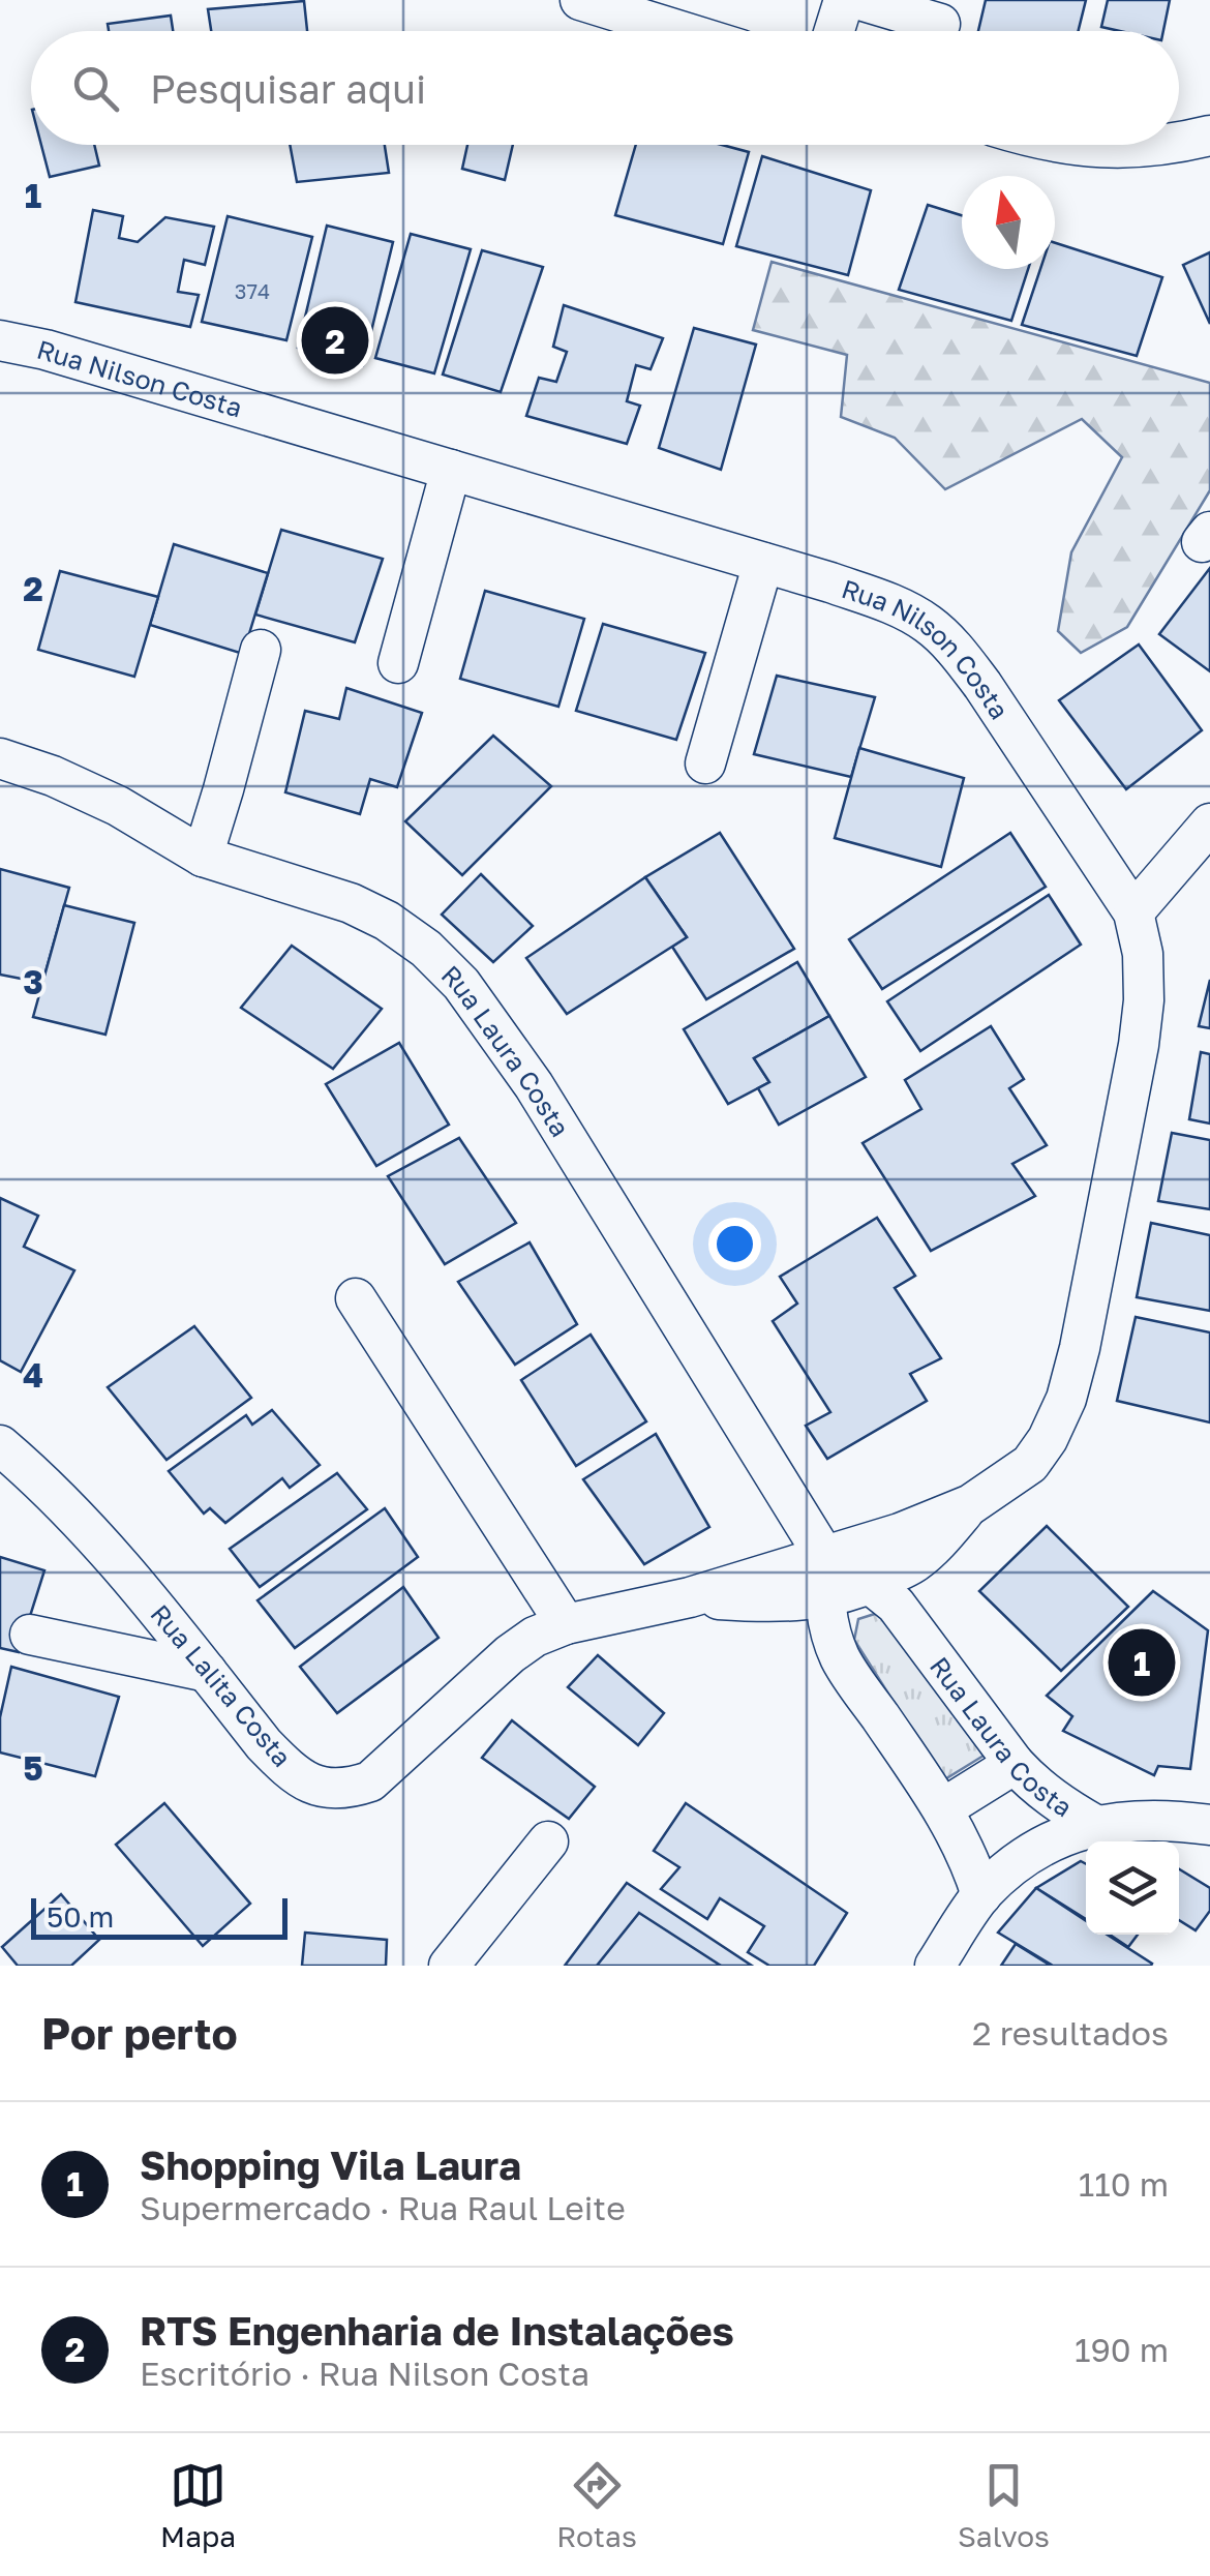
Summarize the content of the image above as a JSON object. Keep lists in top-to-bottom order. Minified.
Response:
{"streets":{"street":["Rua Nilson Costa","Rua Laura Costa","Rua Lalita Costa"]},"crossings":[["Rua Nilson Costa","Rua Laura Costa"],["Rua Nilson Costa","Rua Lalita Costa"],["Rua Laura Costa","Rua Lalita Costa"]],"house_numbers":["374"],"scale_bar":"50 m","north":"top","page":{"search":"Pesquisar aqui","pins":["2","1"],"scale":"50 m","heading":["Por perto","2 resultados"],"list":[{"mark":"1","name":"Shopping Vila Laura","note":"Supermercado · Rua Raul Leite","value":"110 m"},{"mark":"2","name":"RTS Engenharia de Instalações","note":"Escritório · Rua Nilson Costa","value":"190 m"}],"nav":["Mapa","Rotas","Salvos"]},"grid":{"rows":["1","2","3","4","5"]}}
